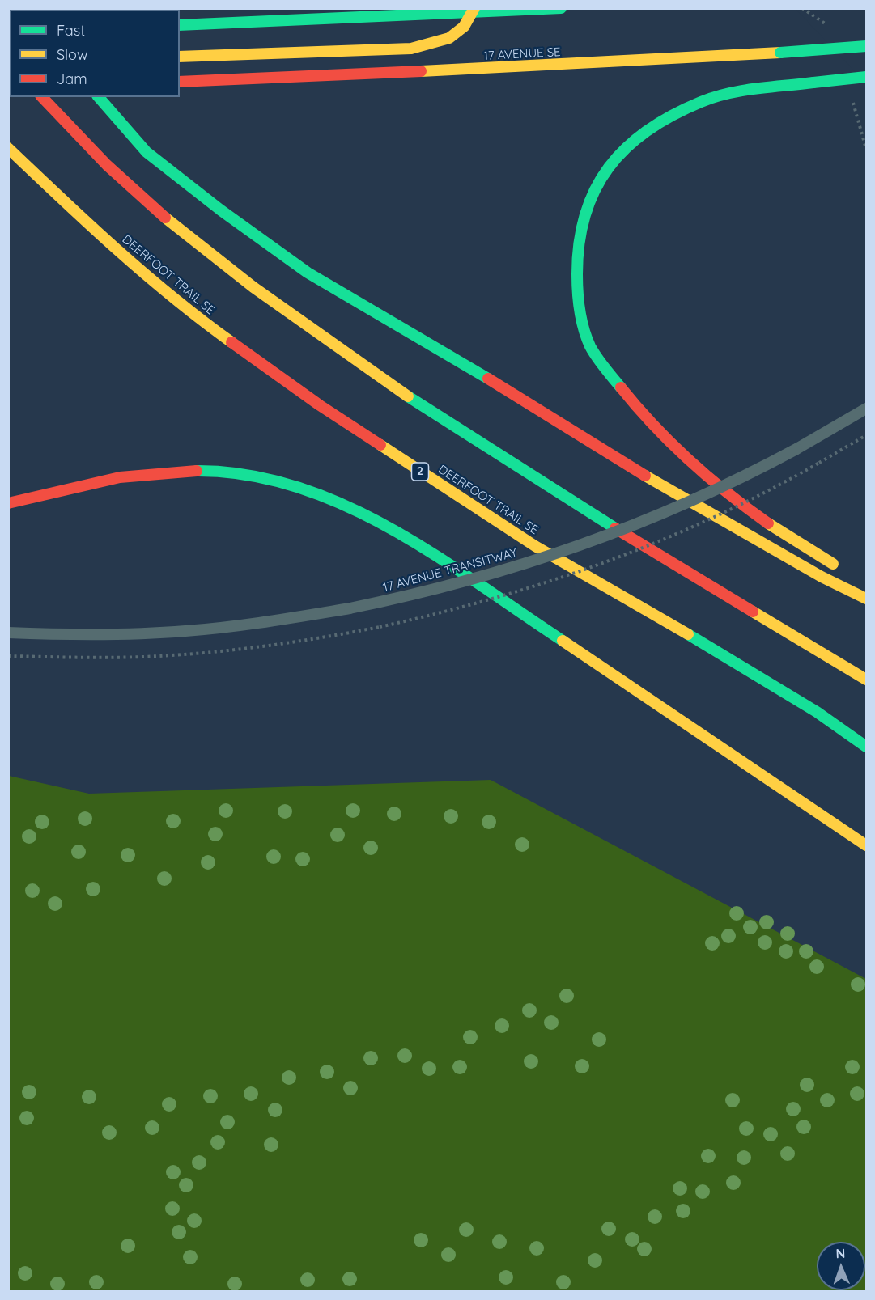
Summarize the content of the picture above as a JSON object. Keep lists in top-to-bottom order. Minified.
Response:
{"streets":{"main road":["17 AVENUE SE","DEERFOOT TRAIL SE","2"],"lane":["17 AVENUE TRANSITWAY"]},"legend":["Fast","Slow","Jam"],"north":"top"}
